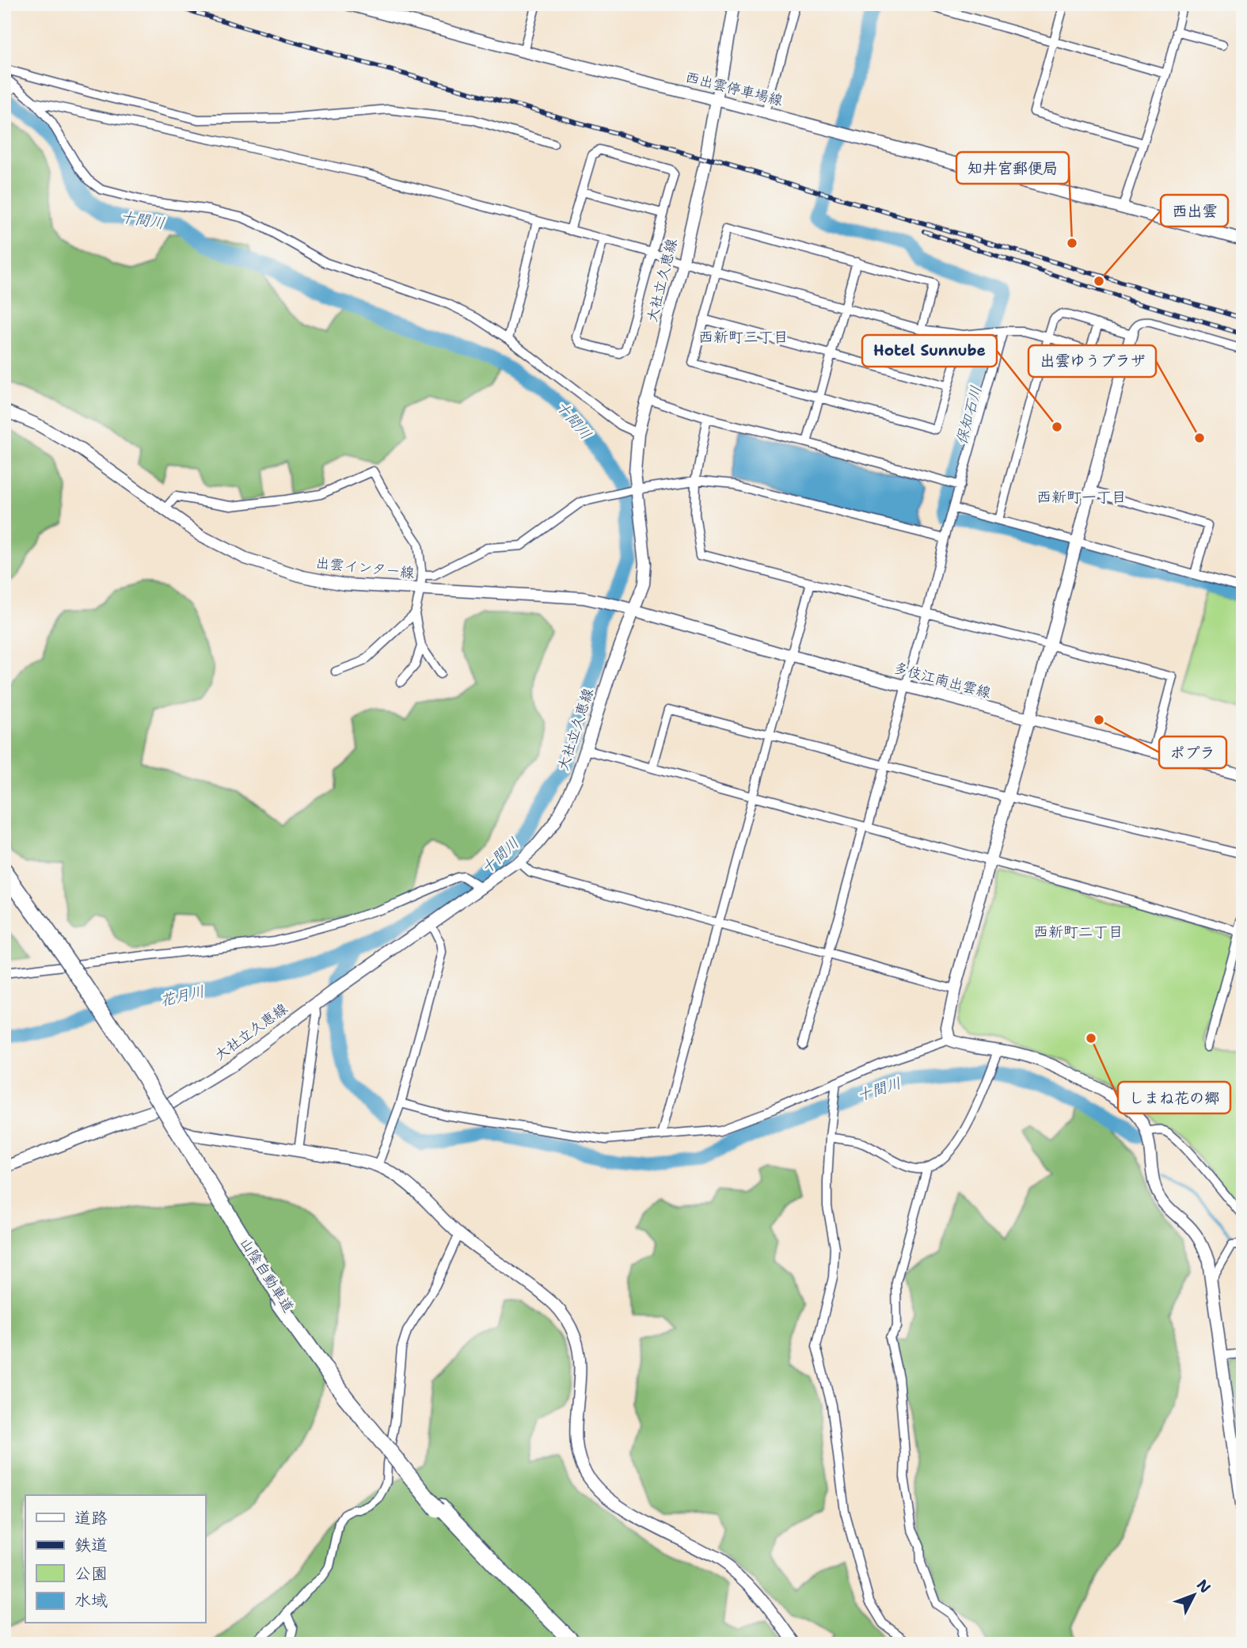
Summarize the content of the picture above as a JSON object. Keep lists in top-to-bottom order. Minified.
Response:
{"streets":{"highway":["山陰自動車道"],"main road":["西出雲停車場線","大社立久恵線","出雲インター線","多伎江南出雲線"]},"crossings":[["西出雲停車場線","大社立久恵線"],["大社立久恵線","出雲インター線"],["大社立久恵線","多伎江南出雲線"],["出雲インター線","多伎江南出雲線"]],"districts":["西新町三丁目","西新町一丁目","西新町二丁目"],"water":["十間川","保知石川","花月川"],"places":["知井宮郵便局","西出雲","Hotel Sunnube","出雲ゆうプラザ","ポプラ","しまね花の郷"],"legend":["道路","鉄道","公園","水域"],"north":"top right"}
